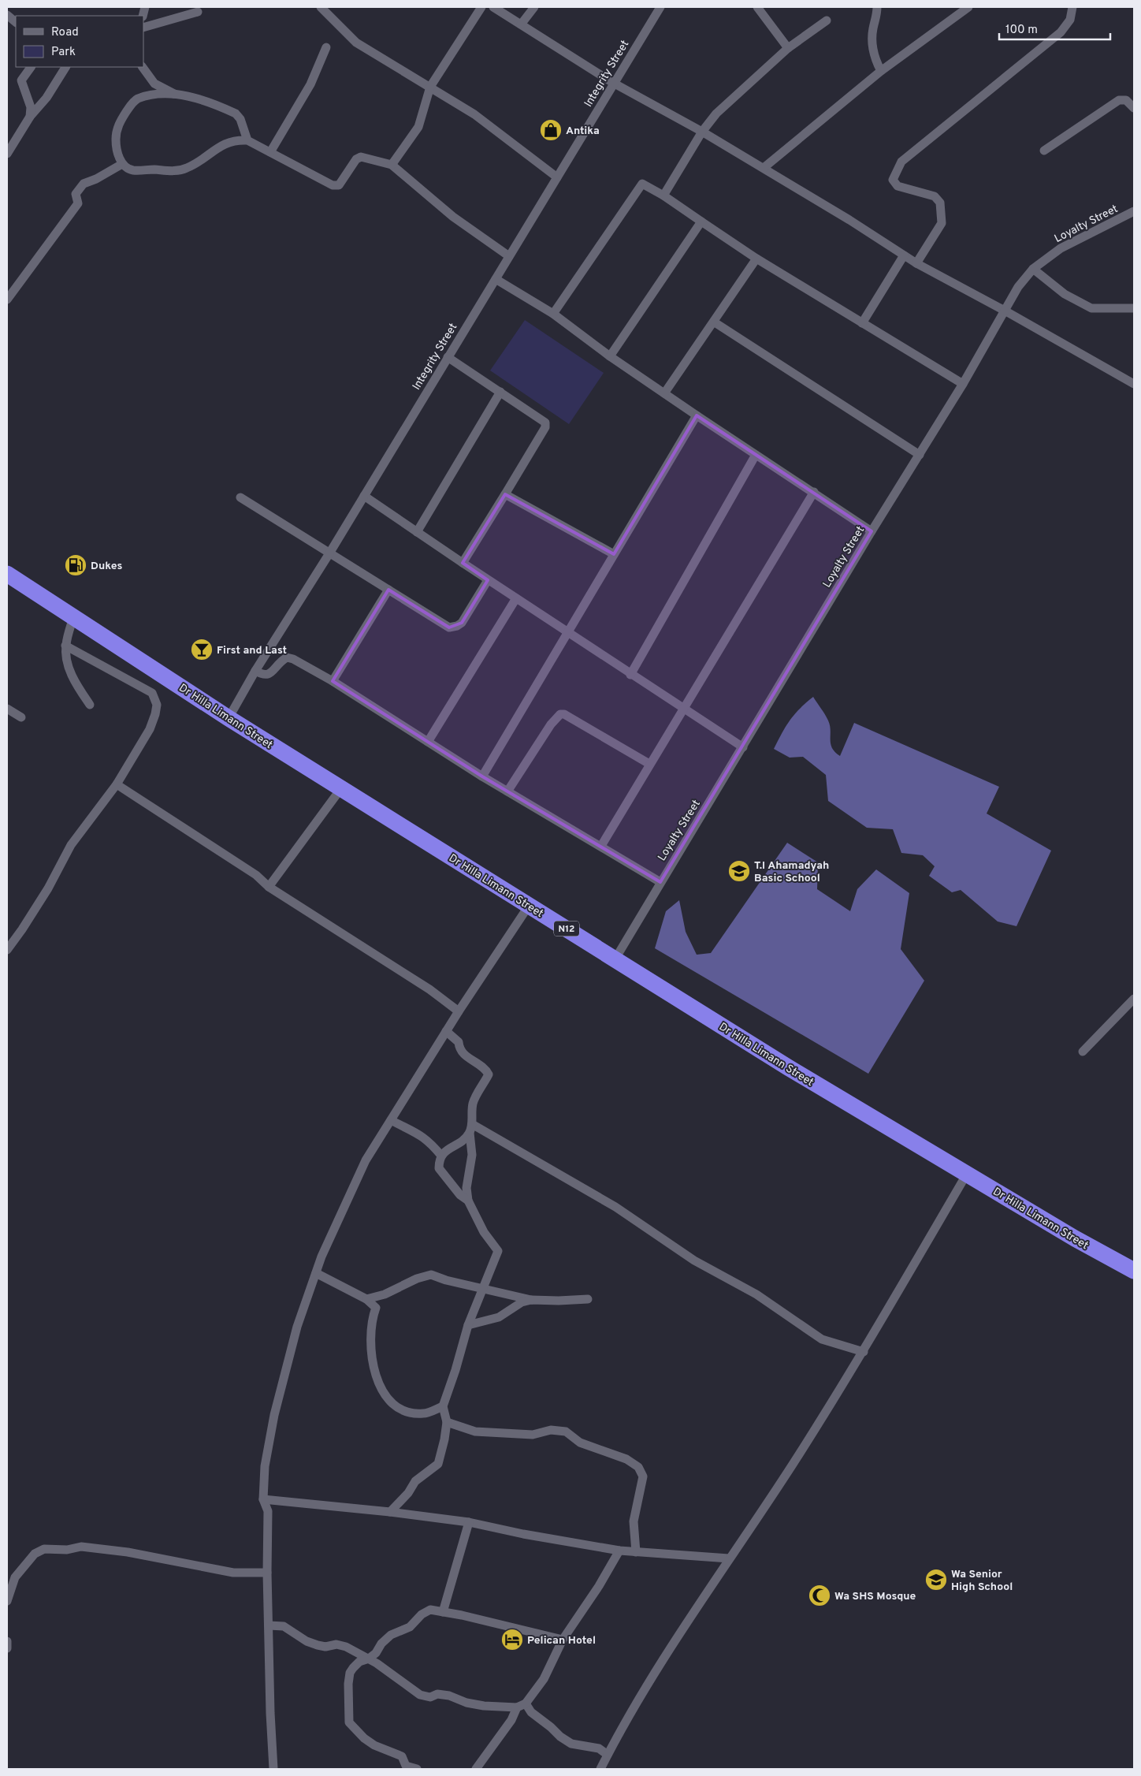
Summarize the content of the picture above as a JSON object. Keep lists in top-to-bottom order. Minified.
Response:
{"streets":{"highway":["Dr Hilla Limann Street","N12"],"street":["Integrity Street","Loyalty Street"]},"crossings":[["Integrity Street","Dr Hilla Limann Street"],["Loyalty Street","Dr Hilla Limann Street"]],"places":{"shop":["Antika"],"fuel station":["Dukes"],"bar":["First and Last"],"school or university":["T.I Ahamadyah Basic School","Wa Senior High School"],"mosque":["Wa SHS Mosque"],"hotel":["Pelican Hotel"]},"legend":["Road","Park"],"scale_bar":"100 m"}
